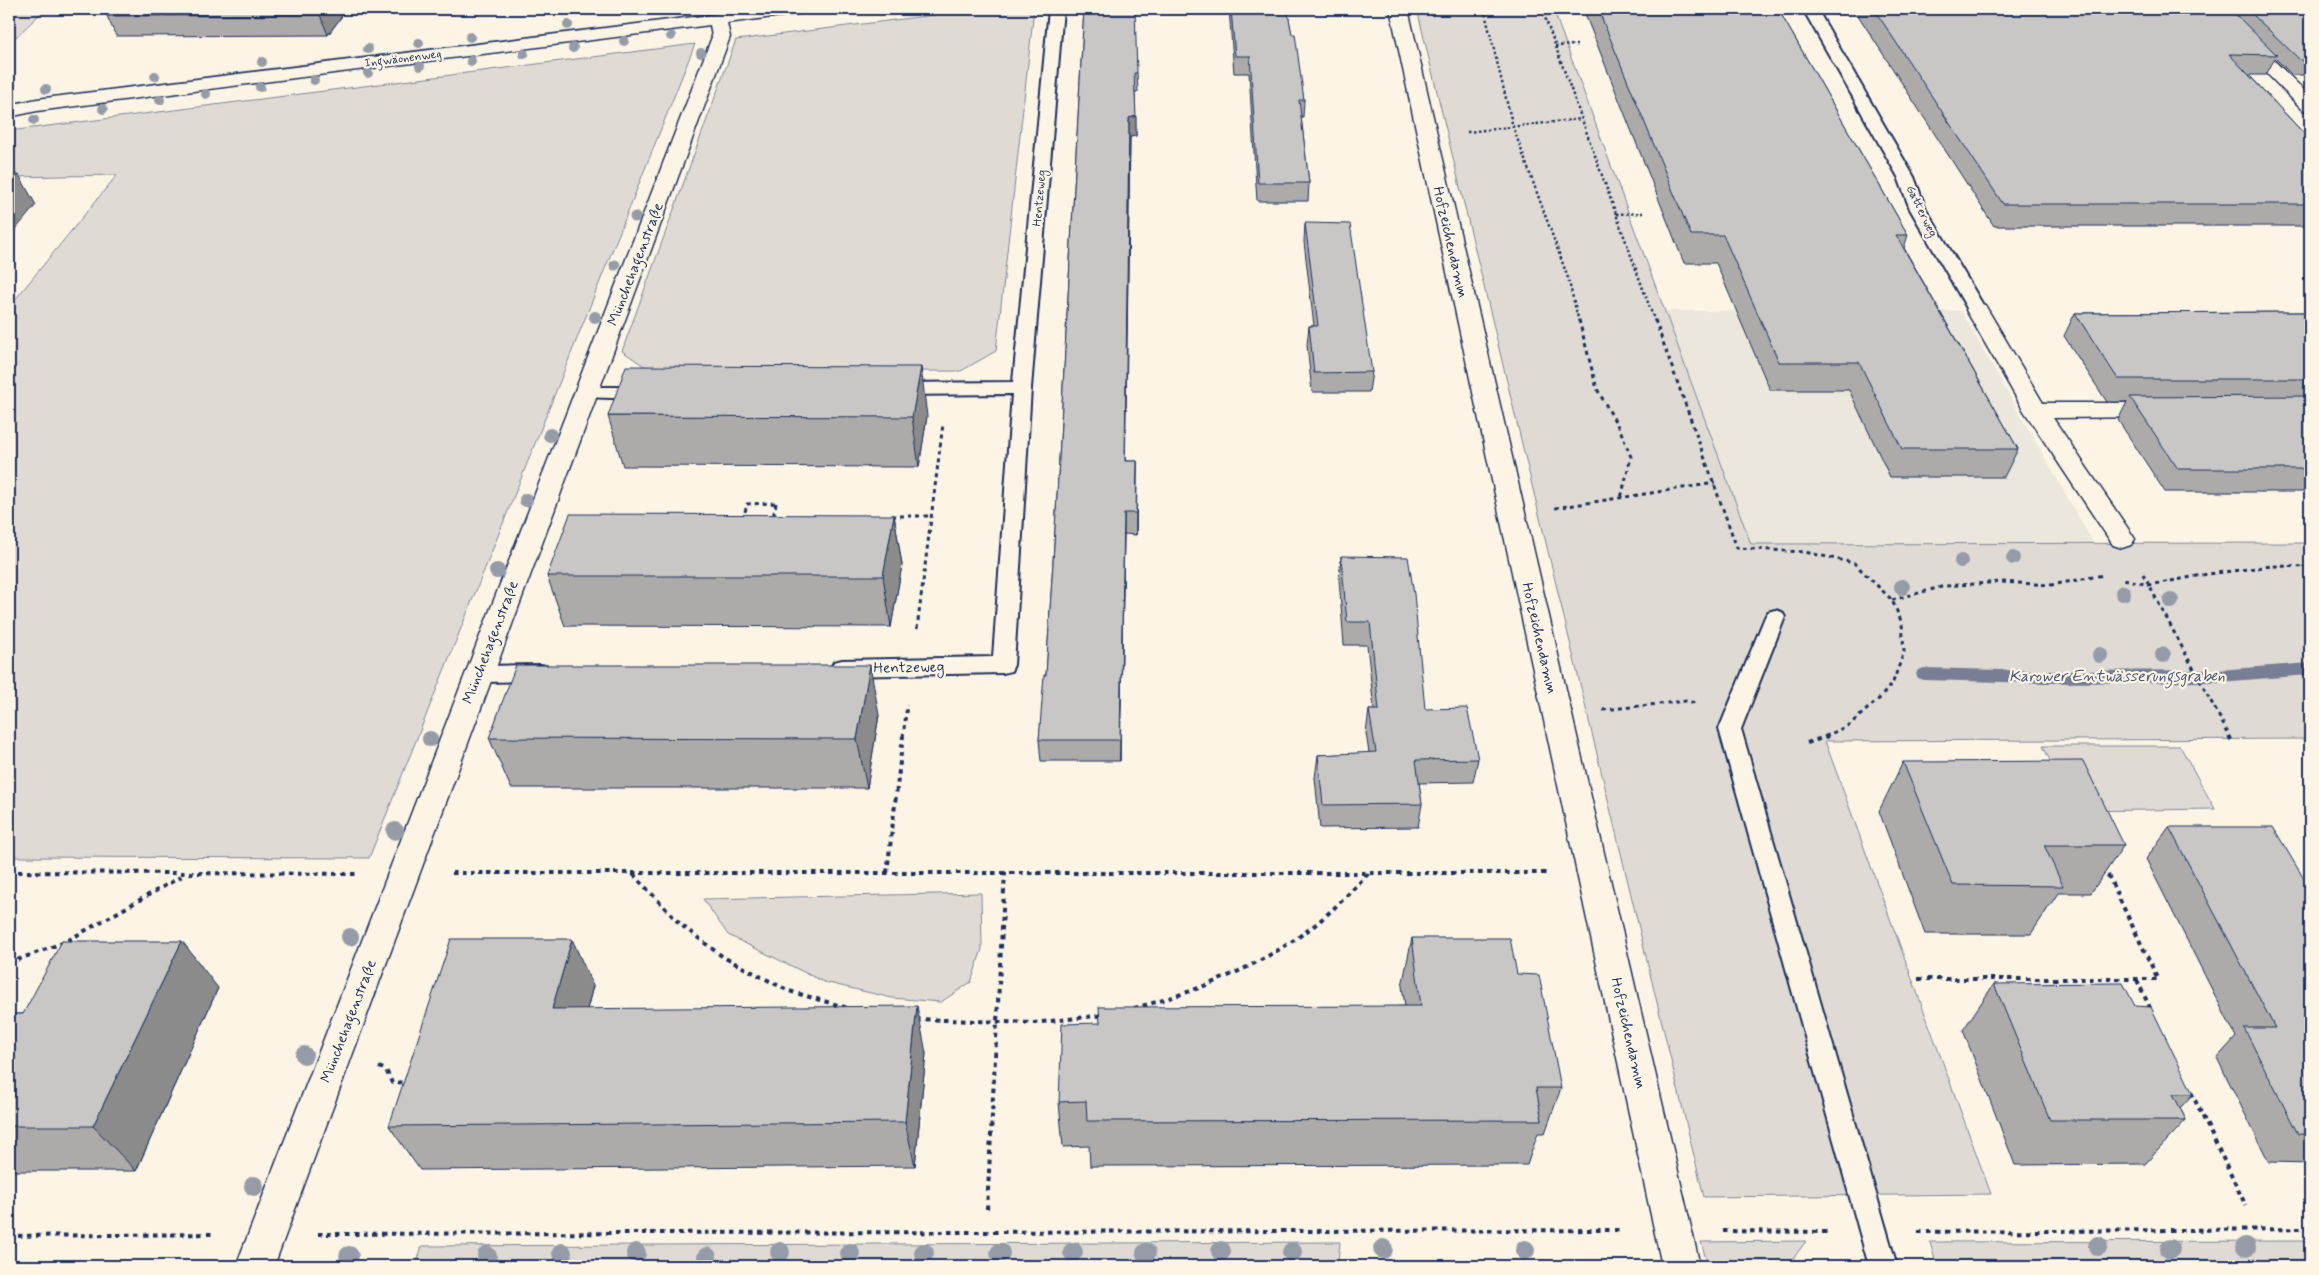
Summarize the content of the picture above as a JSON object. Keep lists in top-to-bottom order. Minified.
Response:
{"streets":{"street":["Ingwäonenweg","Gatterweg","Hofzeichendamm","Münchehagenstraße"],"lane":["Hentzeweg"]},"crossings":[["Ingwäonenweg","Münchehagenstraße"]],"water":["Karower Entwässerungsgraben"]}
